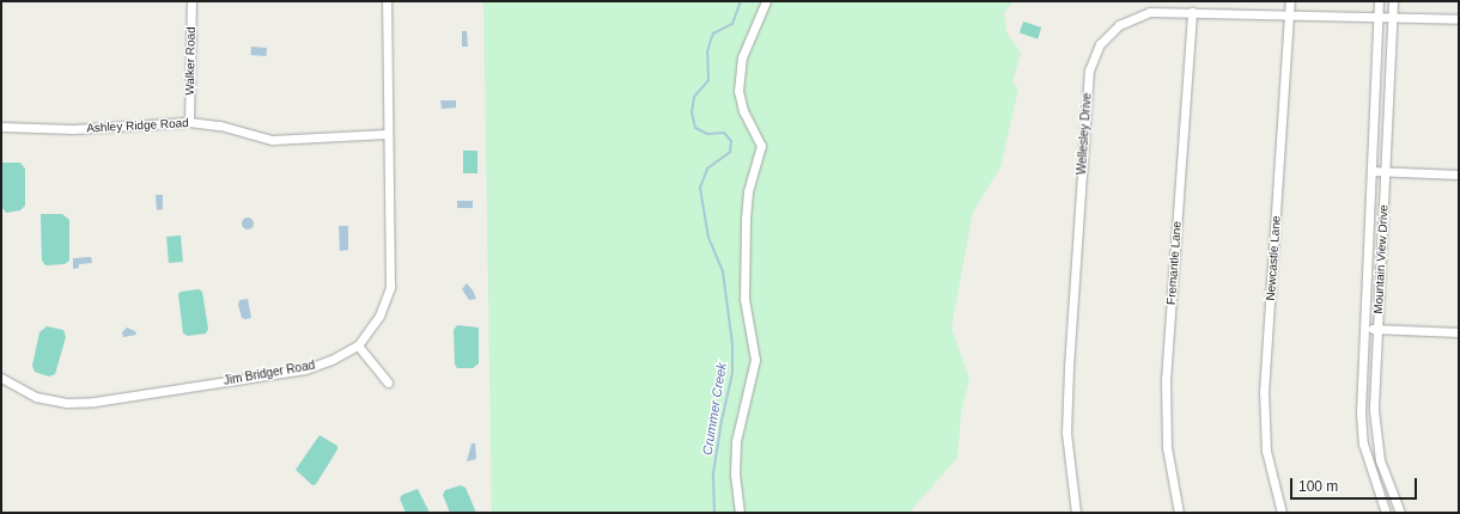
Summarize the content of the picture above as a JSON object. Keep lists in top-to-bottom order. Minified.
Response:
{"streets":{"street":["Walker Road","Ashley Ridge Road","Wellesley Drive","Newcastle Lane","Mountain View Drive","Fremantle Lane","Jim Bridger Road"]},"crossings":[["Walker Road","Ashley Ridge Road"],["Ashley Ridge Road","Jim Bridger Road"],["Wellesley Drive","Newcastle Lane"],["Wellesley Drive","Mountain View Drive"],["Wellesley Drive","Fremantle Lane"]],"water":["Crummer Creek"],"scale_bar":"100 m"}
